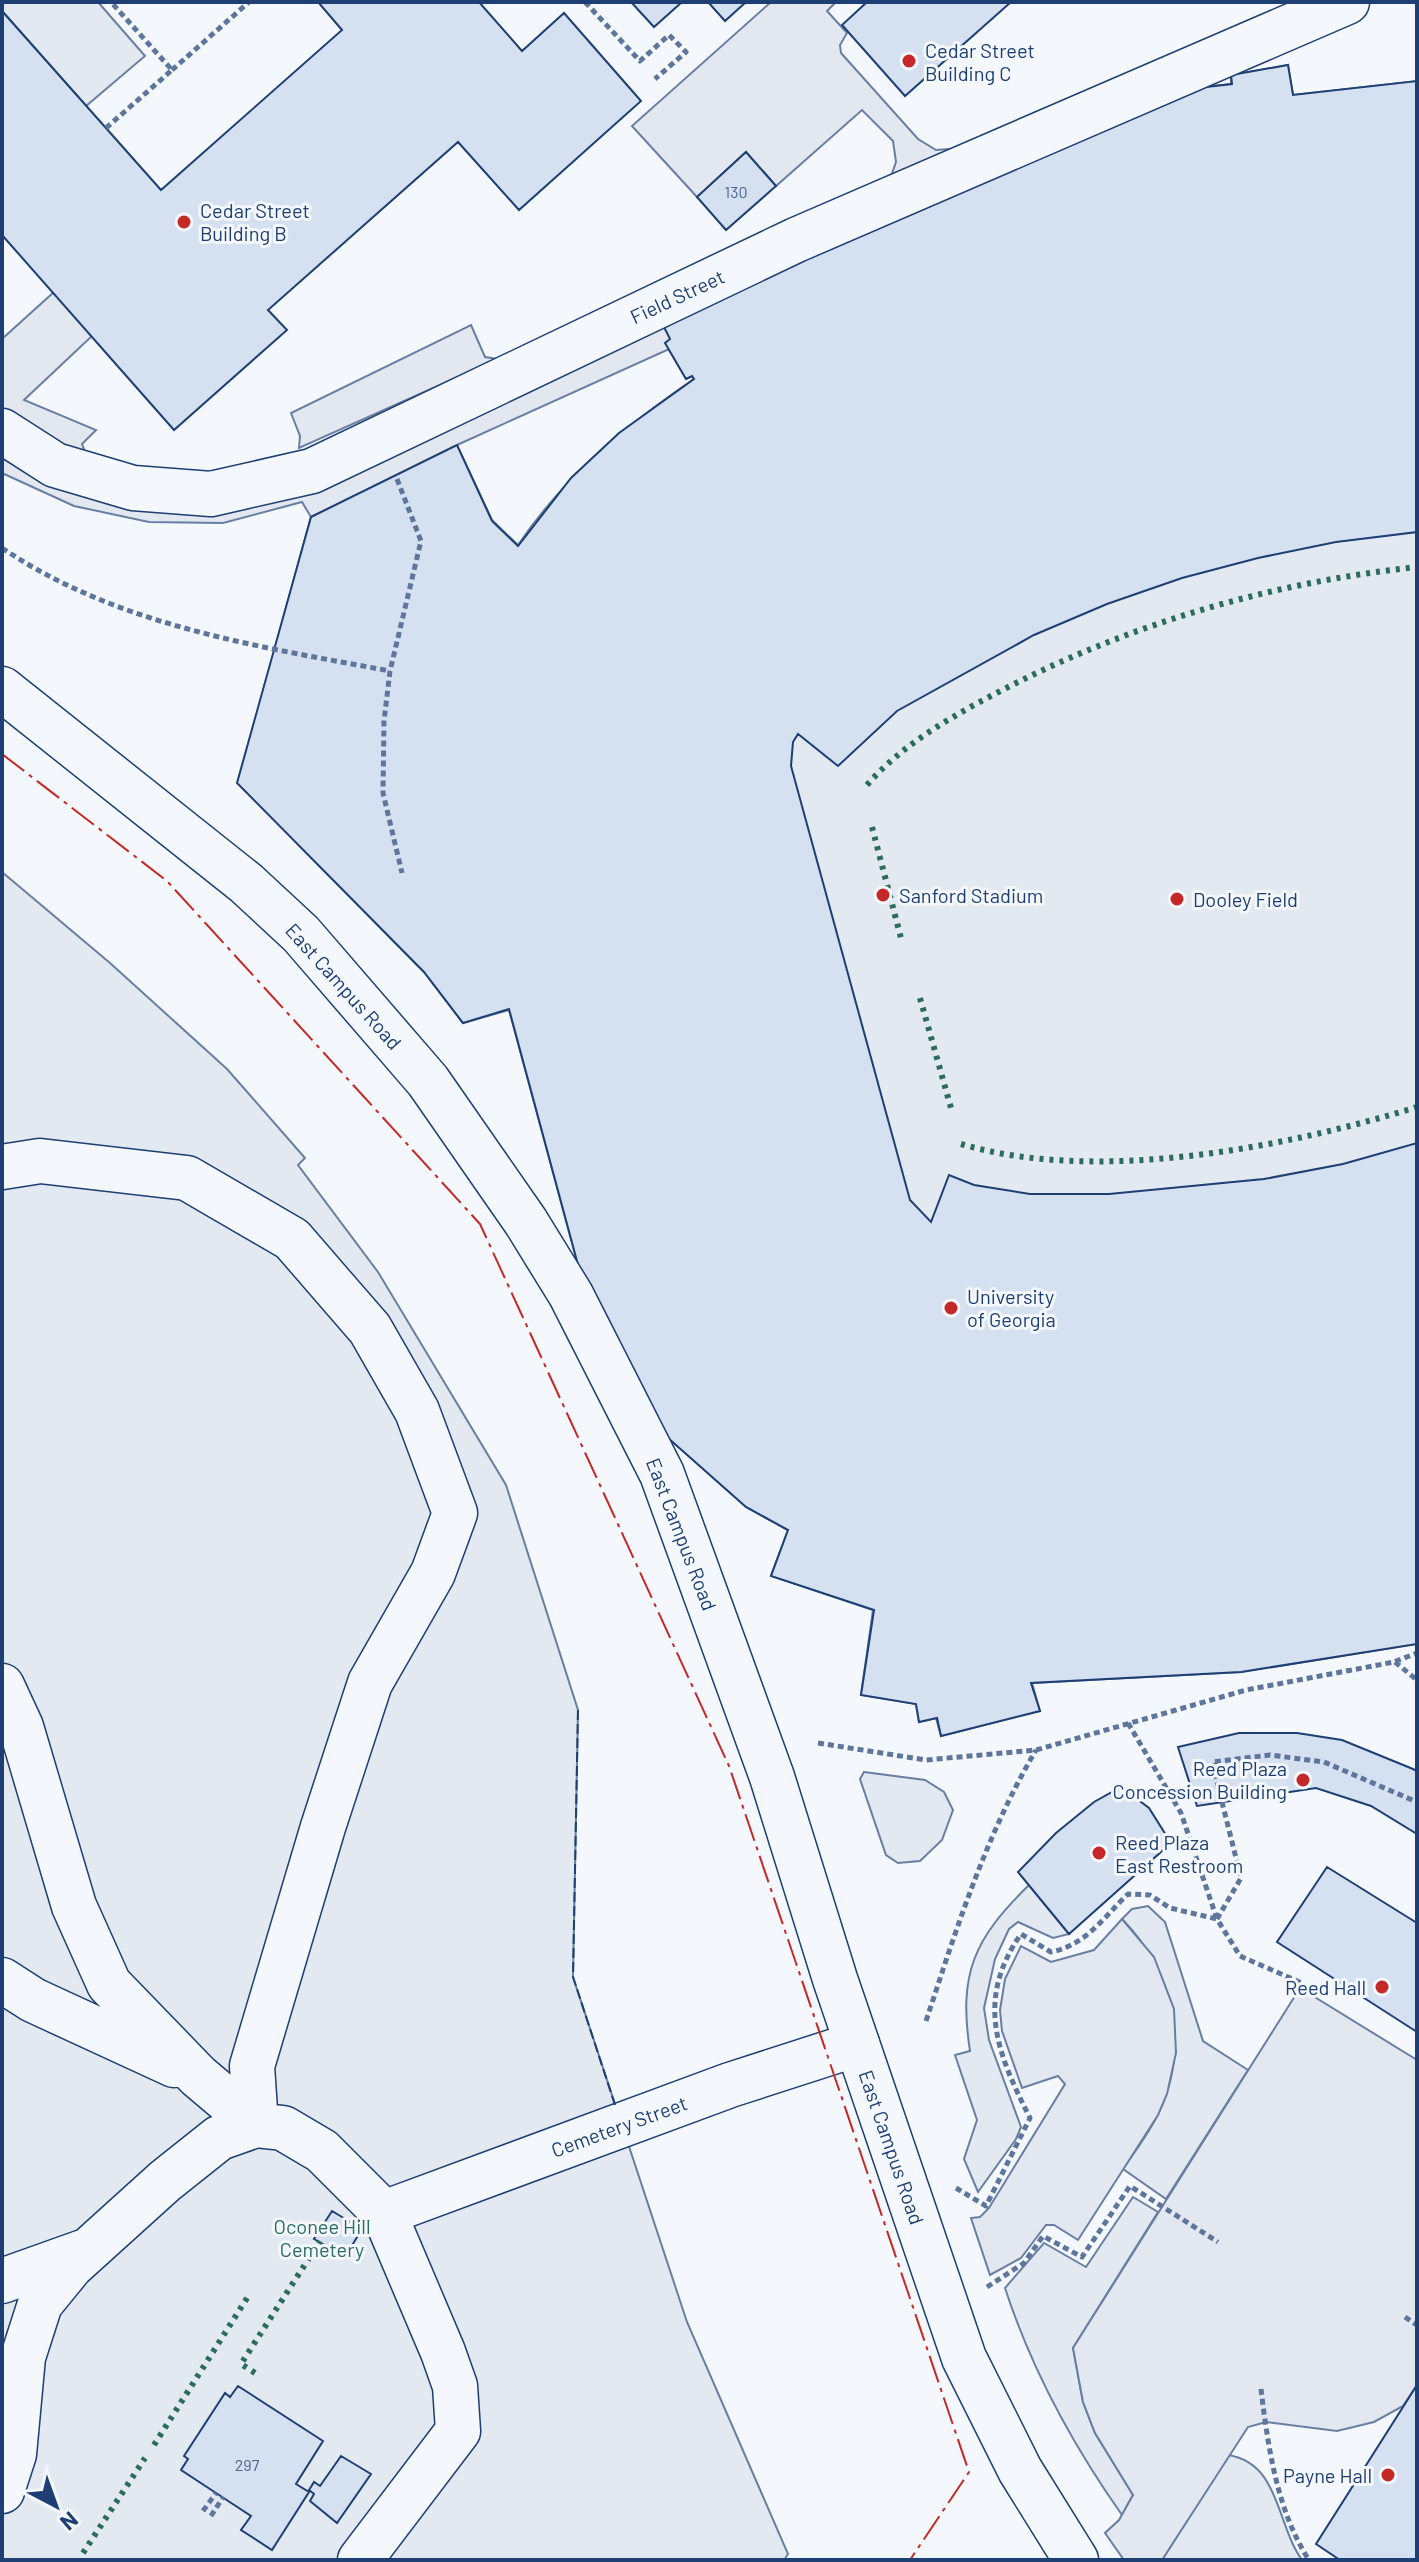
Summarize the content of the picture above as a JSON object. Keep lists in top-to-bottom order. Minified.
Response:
{"streets":{"main road":["Field Street","East Campus Road","Cemetery Street"]},"crossings":[["East Campus Road","Cemetery Street"]],"parks":["Oconee Hill Cemetery"],"places":["Cedar Street Building C","Cedar Street Building B","Sanford Stadium","Dooley Field","University of Georgia","Reed Plaza Concession Building","Reed Plaza East Restroom","Reed Hall","Payne Hall"],"house_numbers":["130","297"],"north":"bottom right"}
